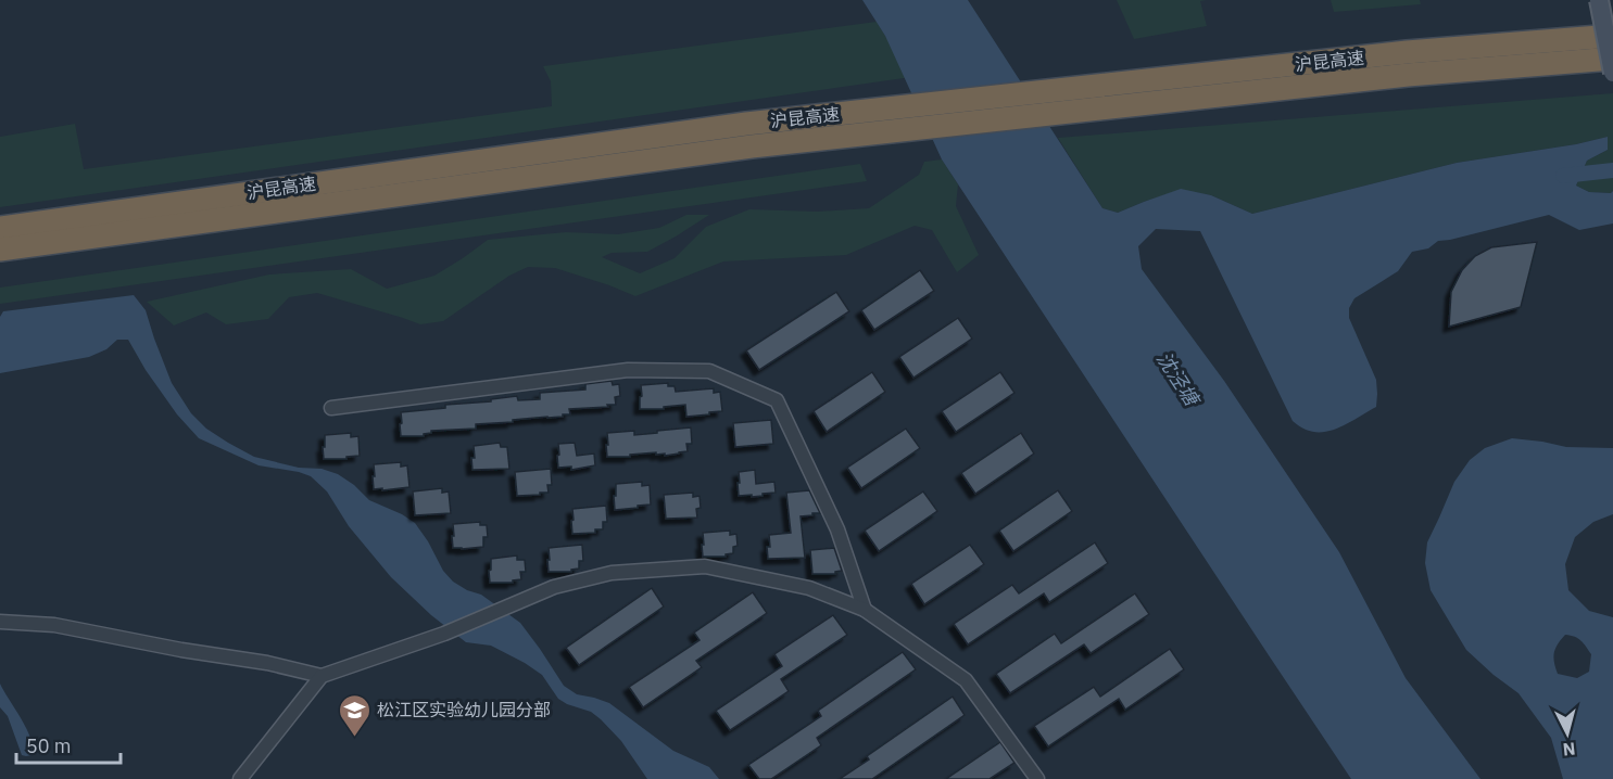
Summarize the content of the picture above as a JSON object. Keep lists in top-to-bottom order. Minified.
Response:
{"streets":{"highway":["沪昆高速"]},"water":["沈泾塘"],"places":{"school or university":["松江区实验幼儿园分部"]},"scale_bar":"50 m","north":"bottom"}
